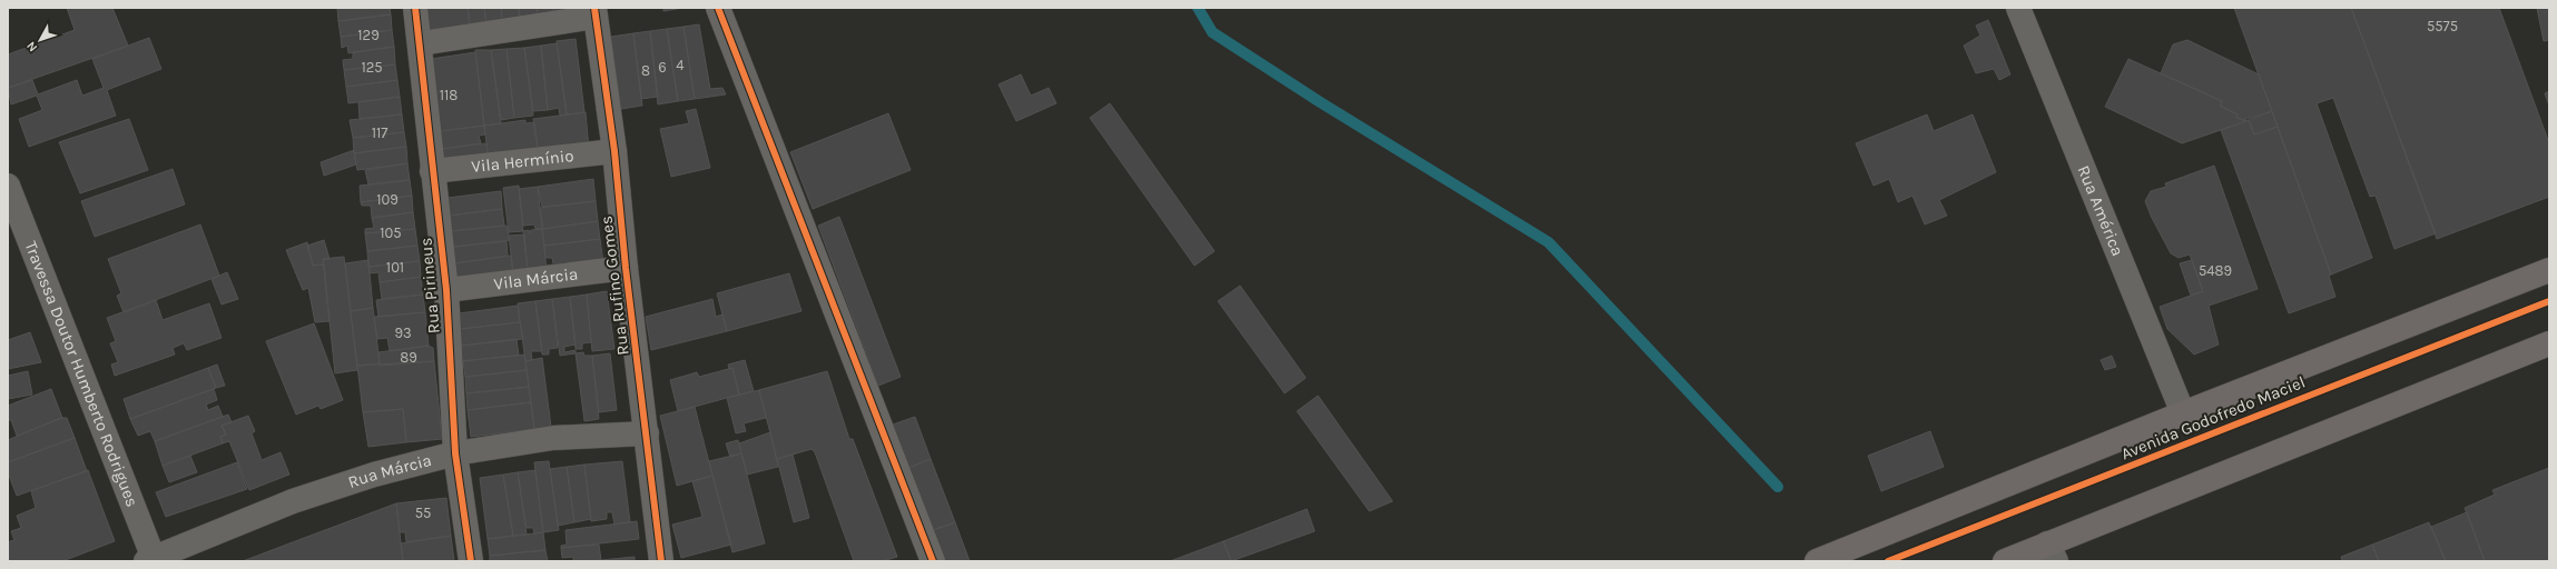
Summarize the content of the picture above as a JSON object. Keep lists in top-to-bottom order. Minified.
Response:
{"streets":{"main road":["Avenida Godofredo Maciel"],"street":["Vila Hermínio","Rua América","Vila Márcia","Rua Pirineus","Rua Rufino Gomes","Travessa Doutor Humberto Rodrigues","Rua Márcia"]},"crossings":[["Vila Hermínio","Rua Pirineus"],["Vila Hermínio","Rua Rufino Gomes"],["Rua América","Avenida Godofredo Maciel"],["Vila Márcia","Rua Pirineus"],["Vila Márcia","Rua Rufino Gomes"],["Rua Pirineus","Rua Márcia"],["Rua Rufino Gomes","Rua Márcia"],["Travessa Doutor Humberto Rodrigues","Rua Márcia"]],"house_numbers":["5575","129","4","125","6","8","118","117","109","105","101","5489","93","89","55"],"north":"bottom left"}
